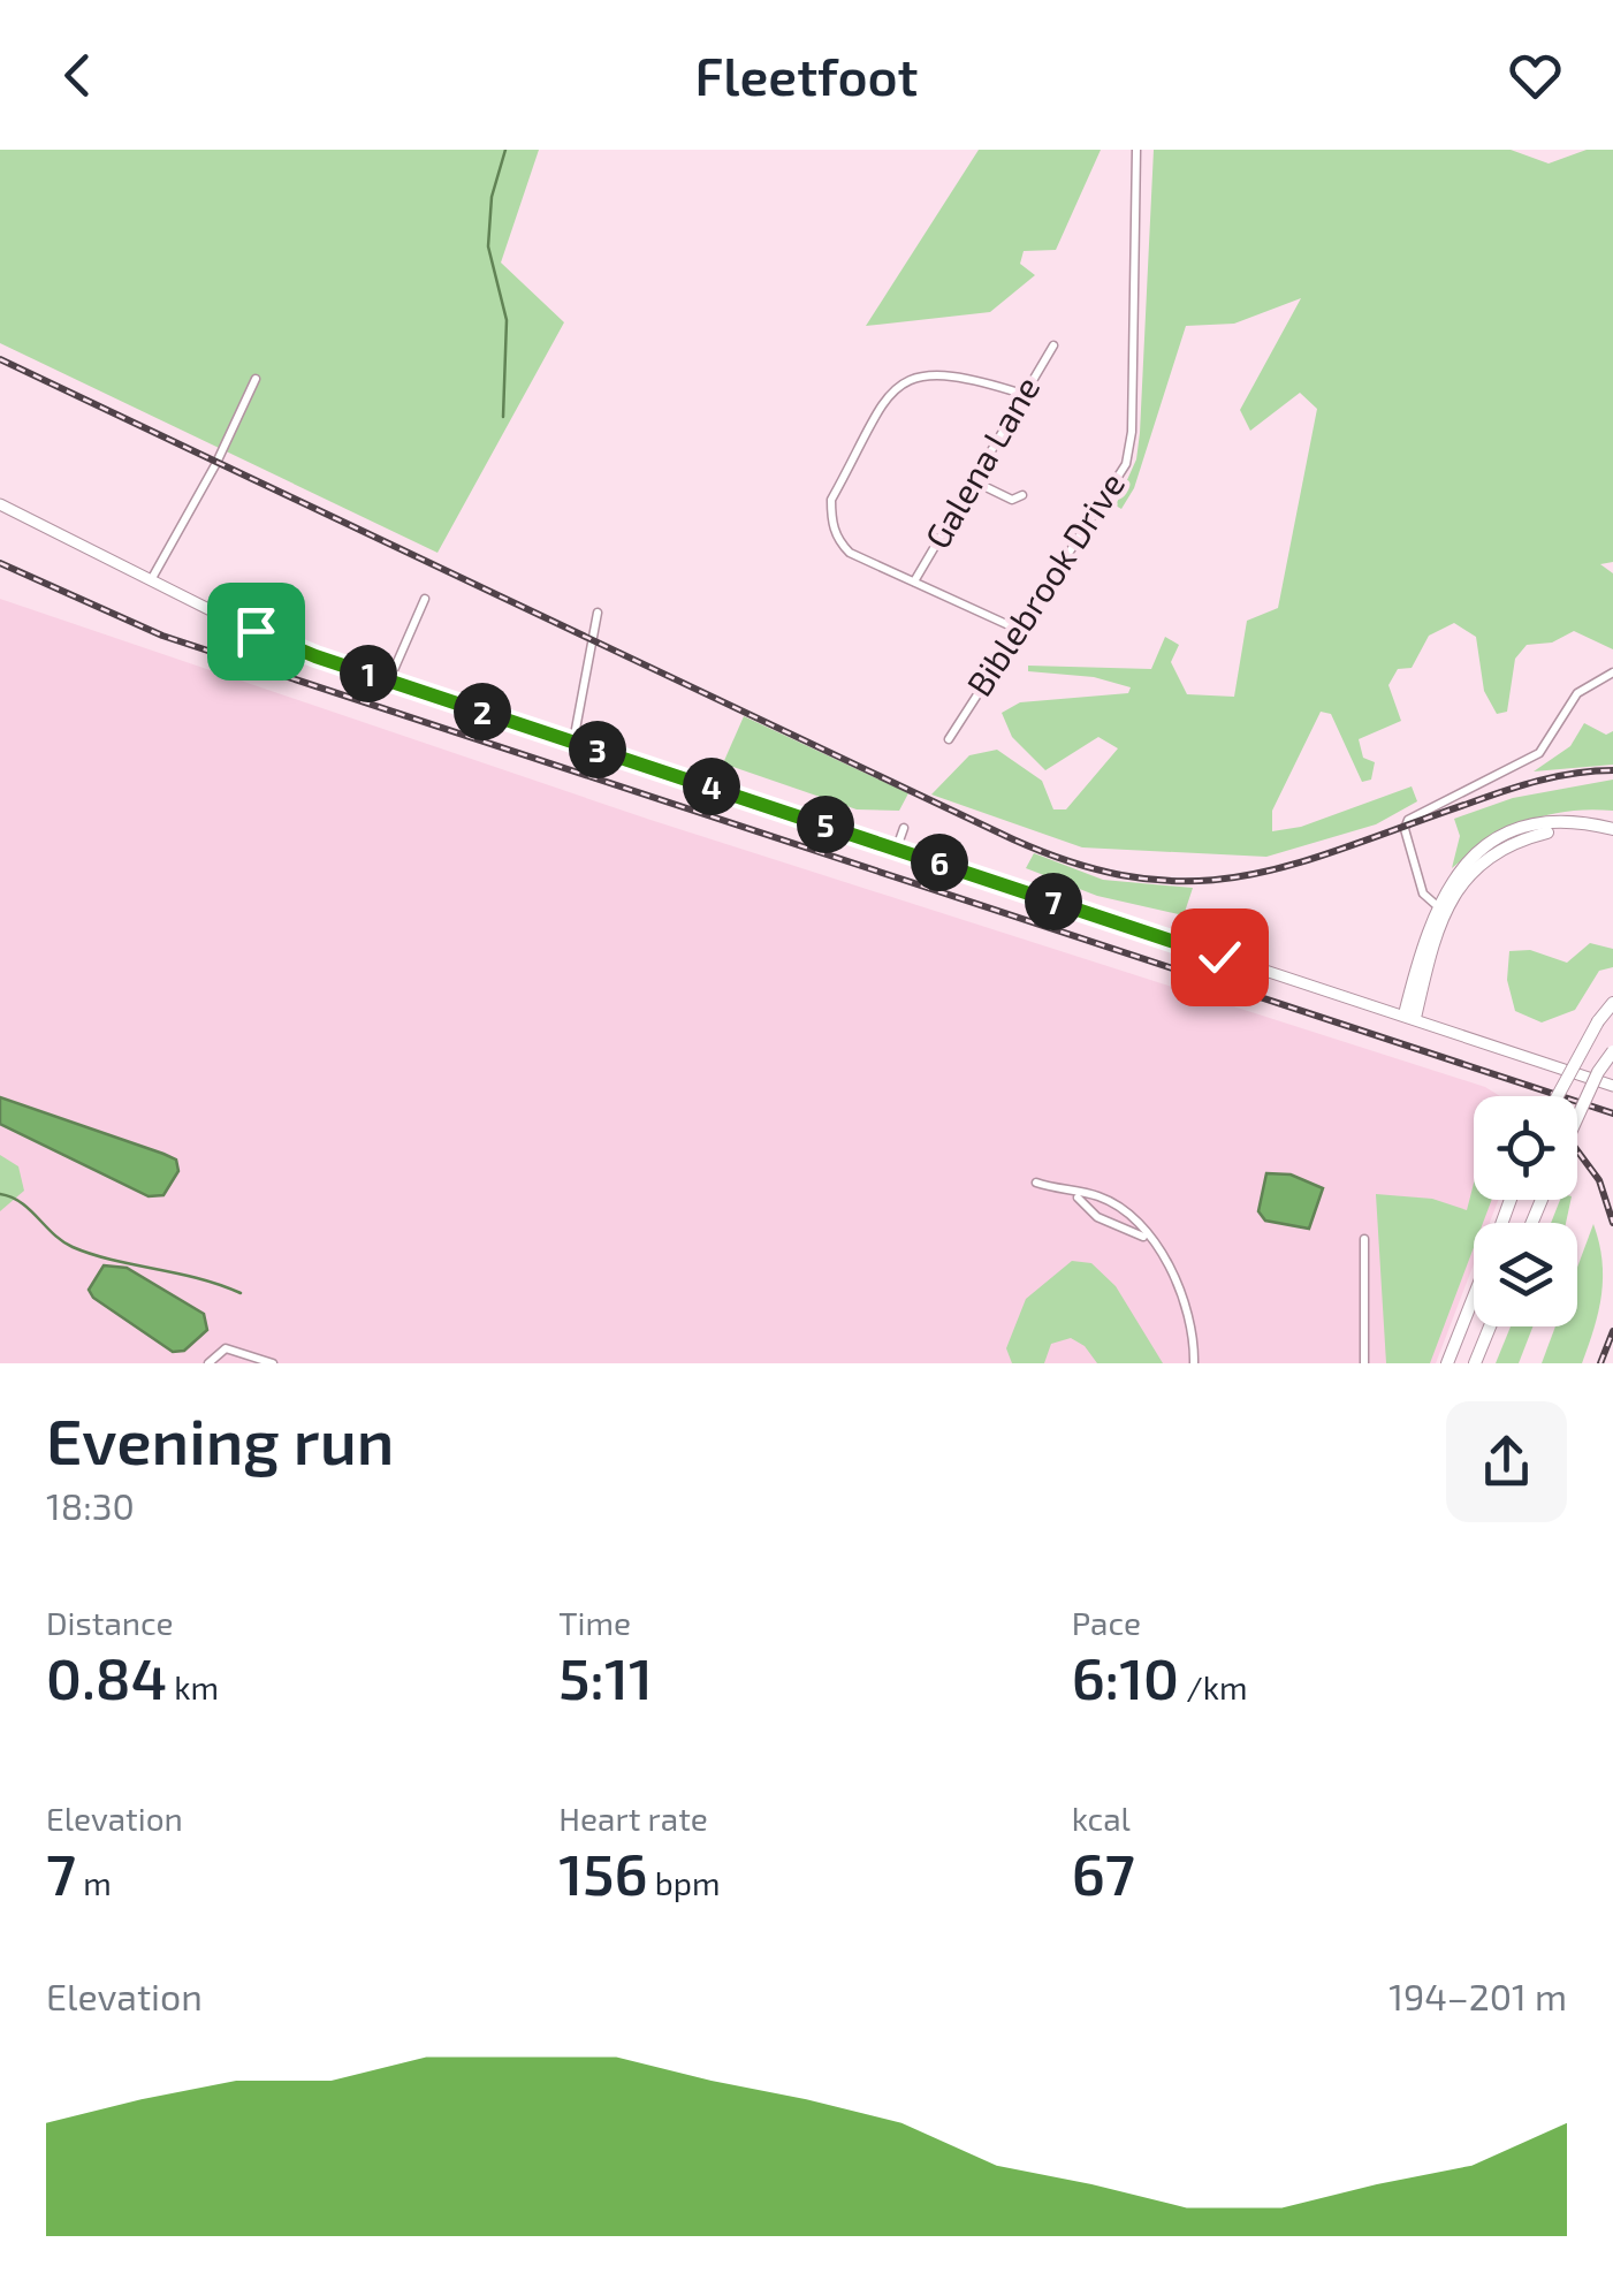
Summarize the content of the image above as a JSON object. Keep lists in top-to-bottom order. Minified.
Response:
{"streets":{"street":["Galena Lane","Biblebrook Drive"]},"page":{"header":"Fleetfoot","pins":["1","2","3","4","5","6","7"],"heading":["Evening run","18:30"],"stats":[["Distance","0.84 km"],["Time","5:11"],["Pace","6:10 /km"],["Elevation","7 m"],["Heart rate","156 bpm"],["kcal","67"]],"chart":["Elevation","194–201 m"]}}
